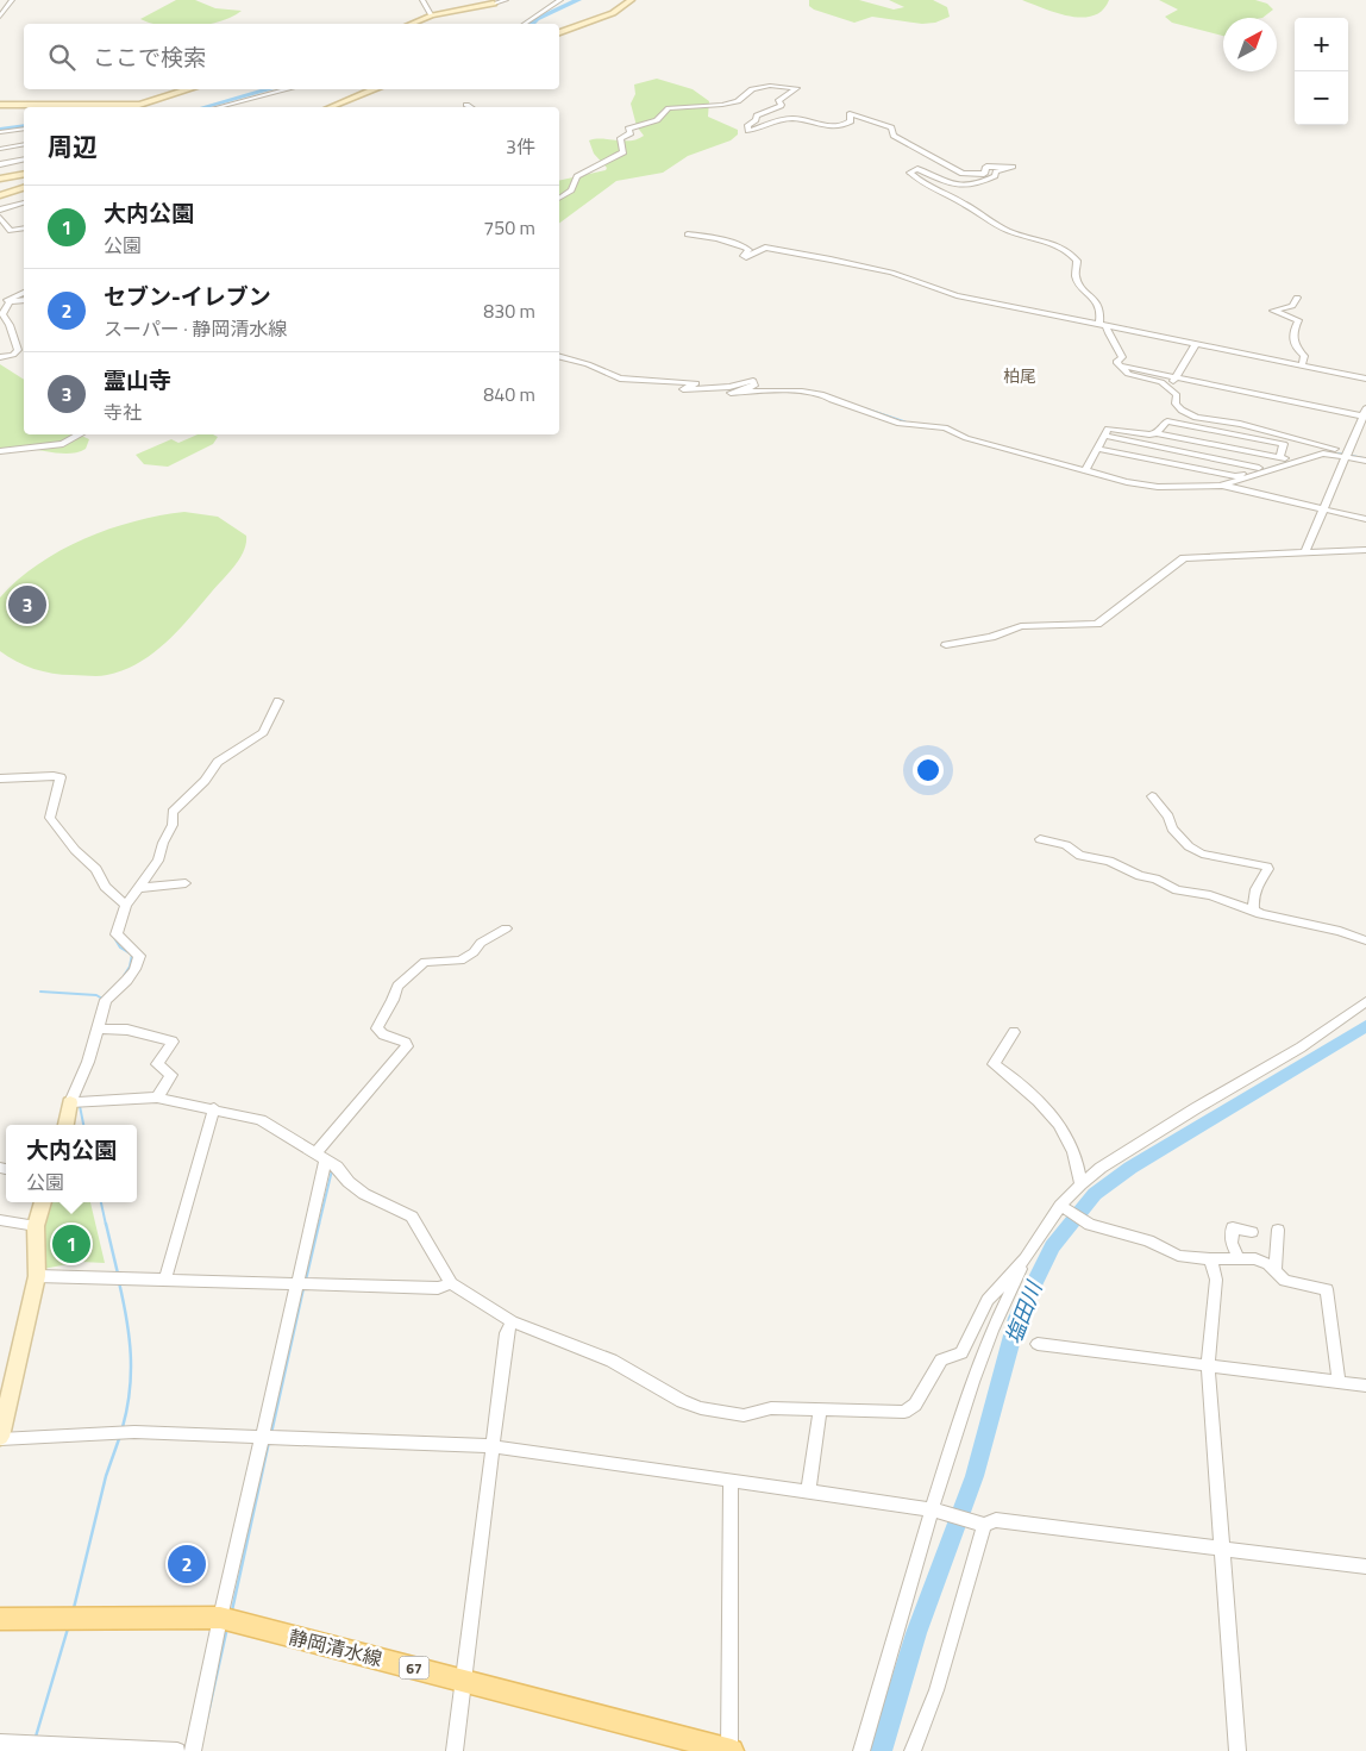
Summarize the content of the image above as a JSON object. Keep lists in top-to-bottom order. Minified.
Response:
{"streets":{"main road":["静岡清水線","67"]},"districts":["柏尾"],"water":["塩田川"],"north":"top right","page":{"map_buttons":["+","−"],"search":"ここで検索","heading":["周辺","3件"],"list":[{"mark":"1","name":"大内公園","note":"公園","value":"750 m"},{"mark":"2","name":"セブン-イレブン","note":"スーパー · 静岡清水線","value":"830 m"},{"mark":"3","name":"霊山寺","note":"寺社","value":"840 m"}],"pins":["3","1","2"],"popup":["大内公園","公園"]}}
